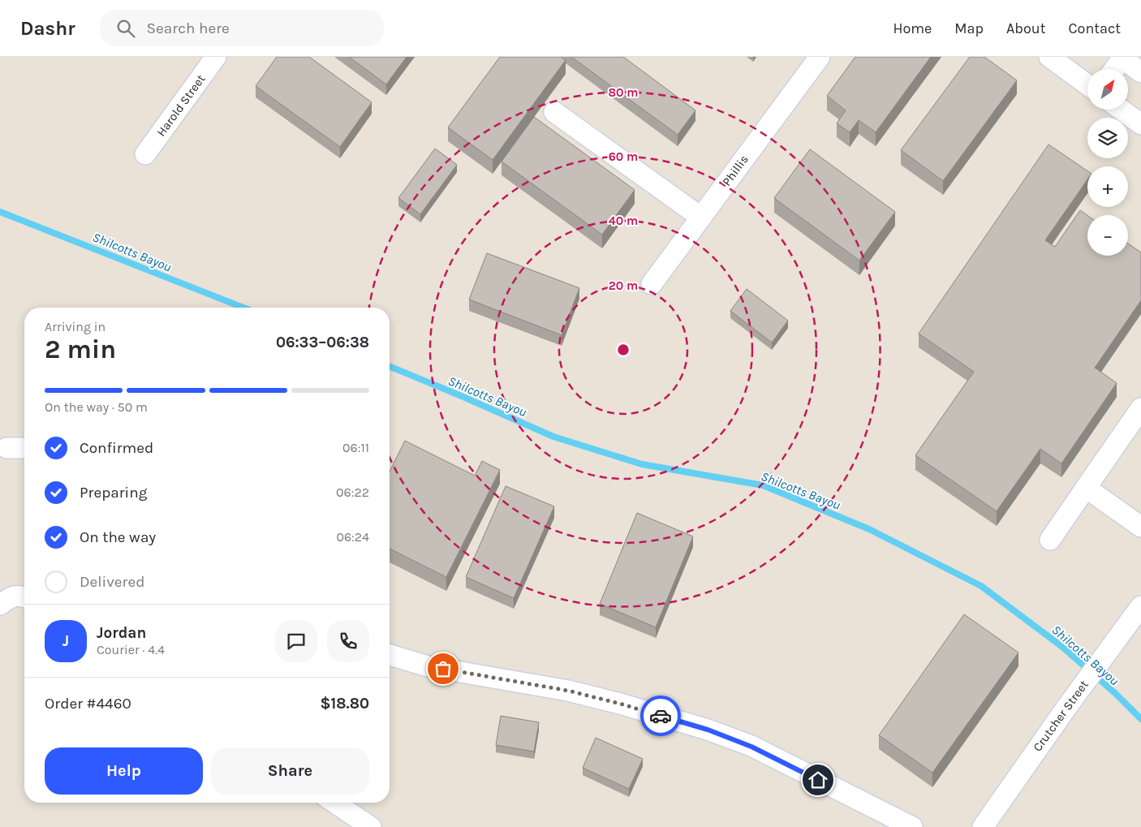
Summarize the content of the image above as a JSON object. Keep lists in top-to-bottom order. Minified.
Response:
{"streets":{"street":["Harold Street","Phillis","Crutcher Street"]},"water":["Shilcotts Bayou"],"north":"top right","page":{"header":"Dashr","search":"Search here","nav":["Home","Map","About","Contact"],"map_buttons":["+","−"],"heading":["2 min","Arriving in","06:33–06:38"],"panel":["Jordan","Courier · 4.4","Order #4460","$18.80"],"bar":"On the way · 50 m","list":[["Confirmed","06:11"],["Preparing","06:22"],["On the way","06:24"],"Delivered"],"round":"J","buttons":["Help","Share"]},"rings":["80 m","60 m","40 m","20 m"]}
